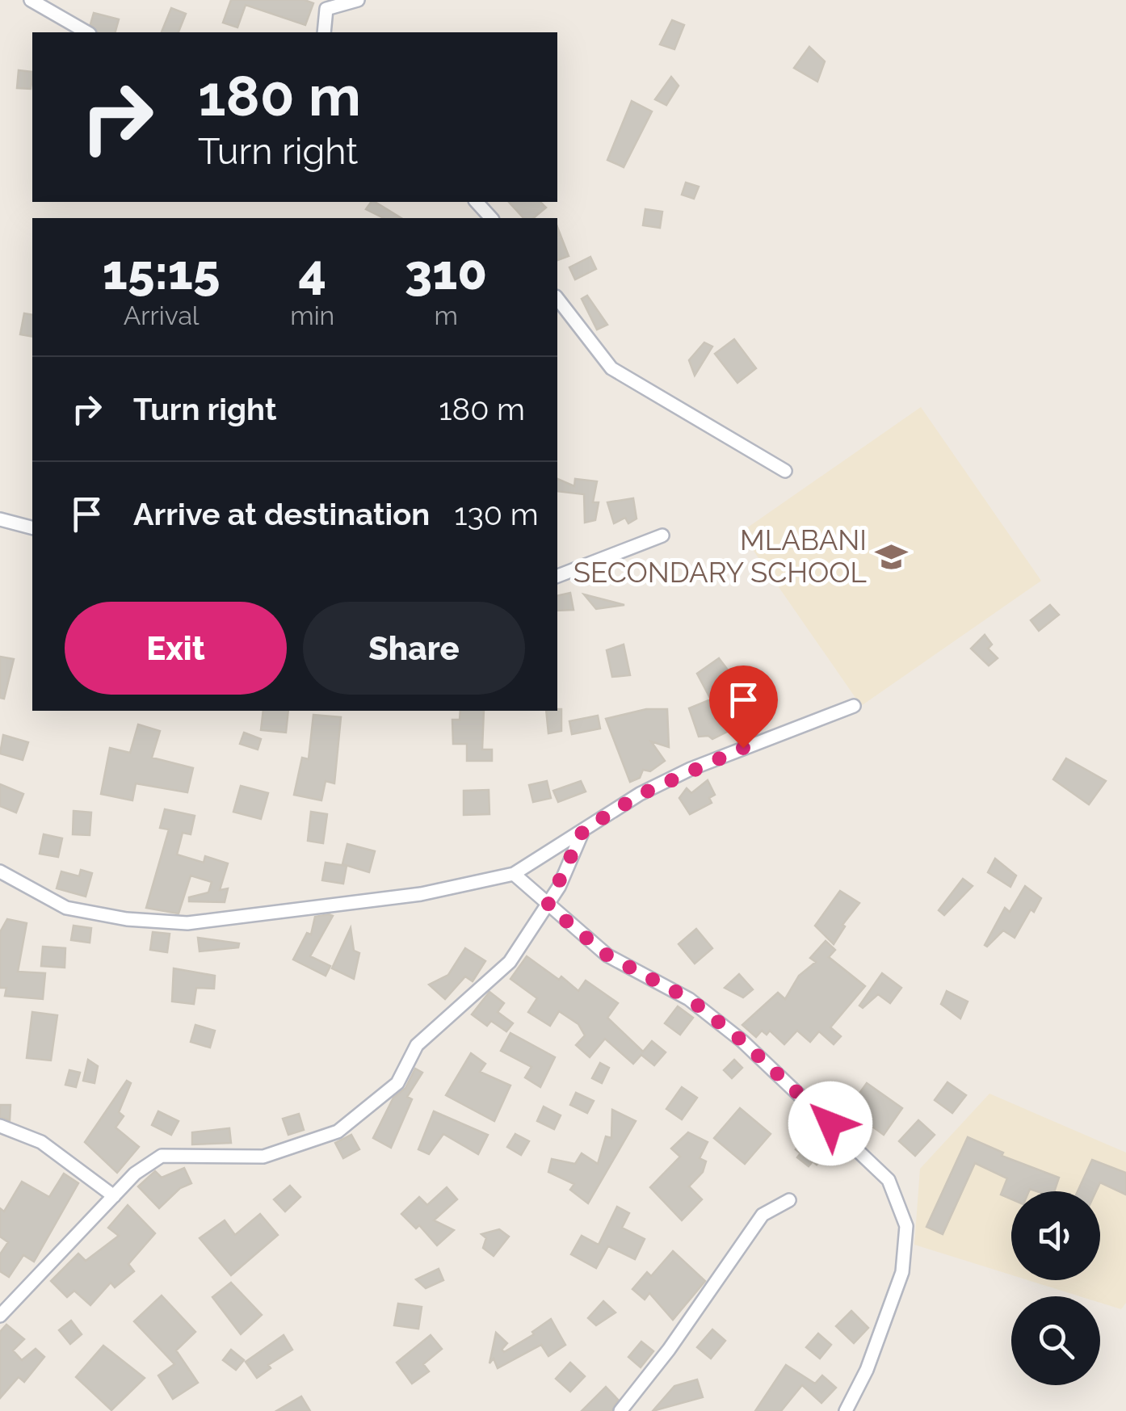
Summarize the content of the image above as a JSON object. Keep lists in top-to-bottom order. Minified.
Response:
{"places":{"school or university":["MLABANI SECONDARY SCHOOL"]},"page":{"turn":["180 m","Turn right"],"eta":["15:15","Arrival","4","min","310","m"],"list":[{"name":"Turn right","value":"180 m"},{"name":"Arrive at destination","value":"130 m"}],"buttons":["Exit","Share"]}}
